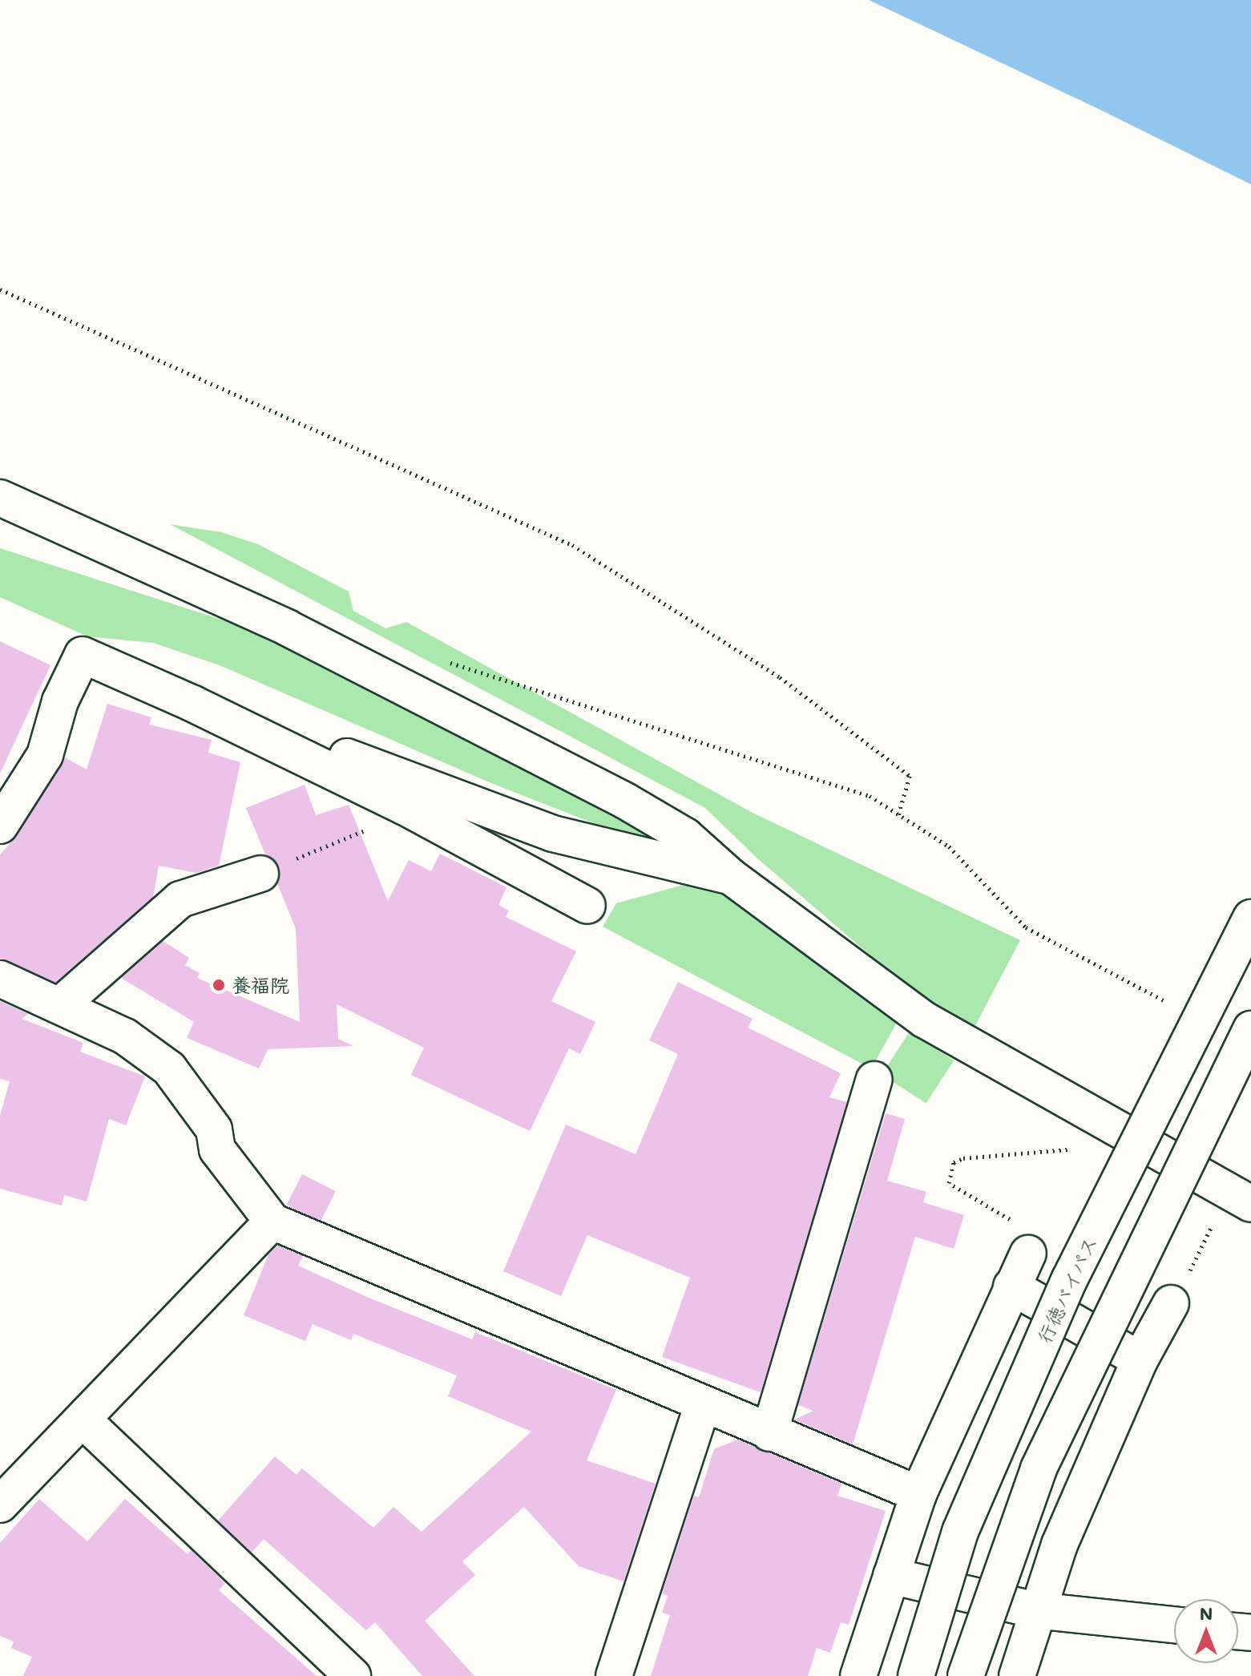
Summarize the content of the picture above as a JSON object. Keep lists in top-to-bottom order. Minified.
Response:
{"streets":{"street":["行徳バイパス"]},"places":["養福院"],"north":"top"}
